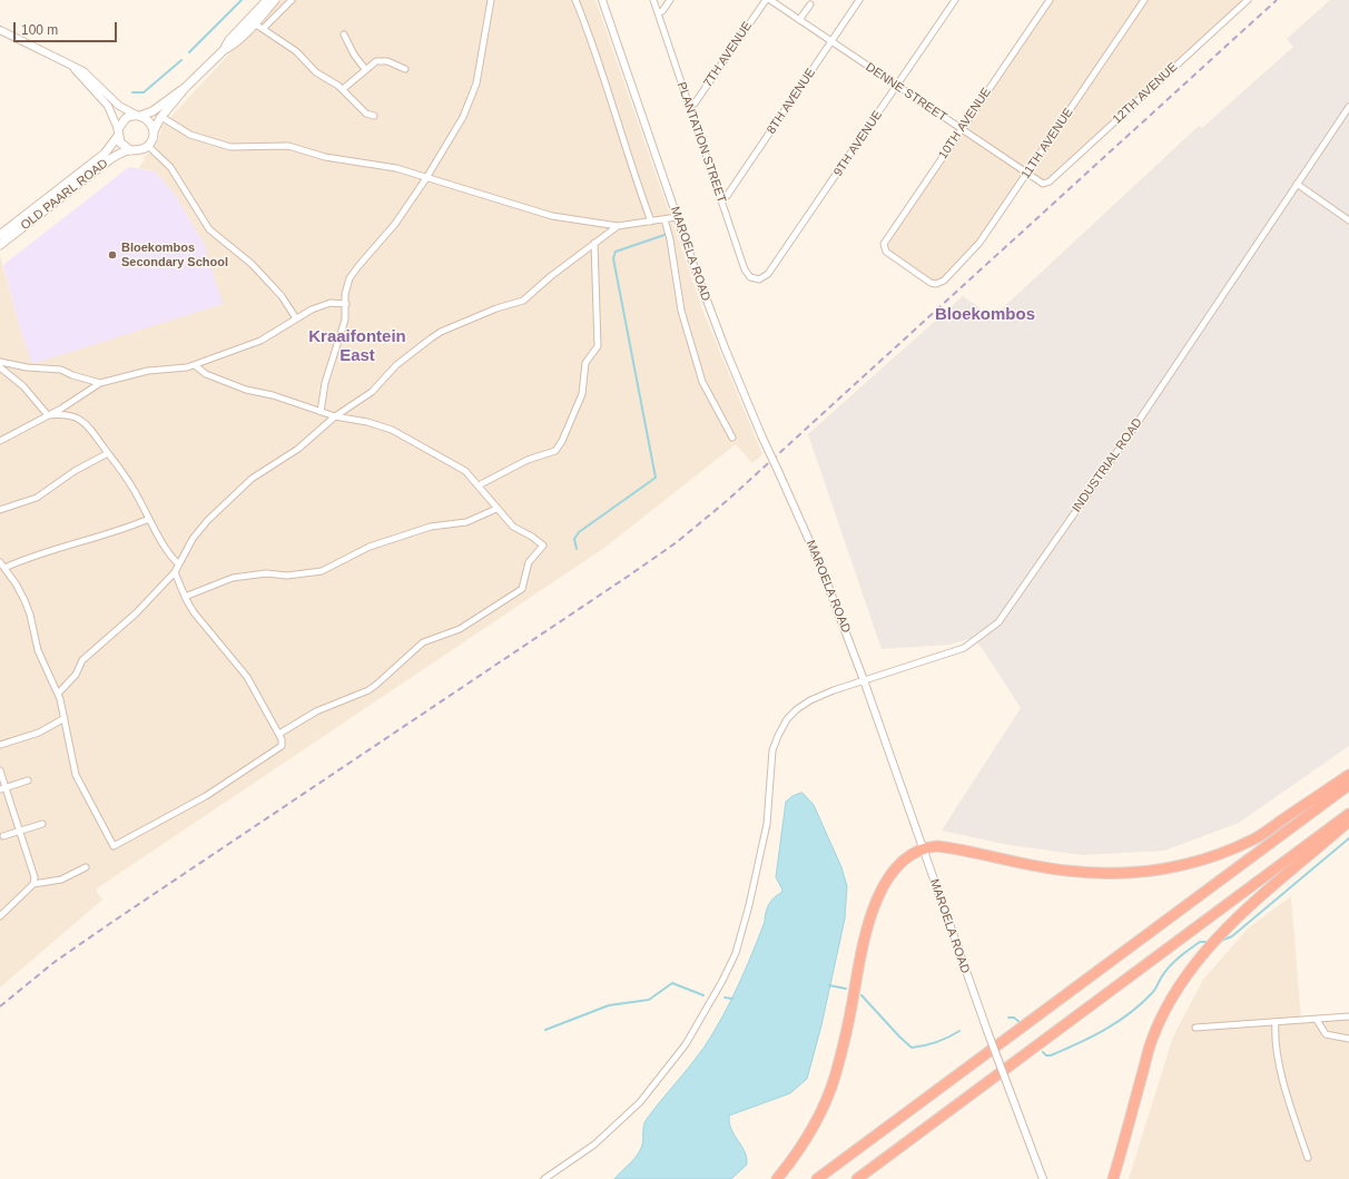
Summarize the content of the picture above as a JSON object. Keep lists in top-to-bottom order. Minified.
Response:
{"streets":{"main road":["OLD PAARL ROAD"],"street":["7TH AVENUE","DENNE STREET","12TH AVENUE","8TH AVENUE","10TH AVENUE","PLANTATION STREET","9TH AVENUE","11TH AVENUE","MAROELA ROAD","INDUSTRIAL ROAD"]},"crossings":[["7TH AVENUE","PLANTATION STREET"],["DENNE STREET","12TH AVENUE"],["DENNE STREET","8TH AVENUE"],["DENNE STREET","10TH AVENUE"],["DENNE STREET","9TH AVENUE"],["DENNE STREET","11TH AVENUE"],["8TH AVENUE","PLANTATION STREET"],["10TH AVENUE","11TH AVENUE"],["PLANTATION STREET","9TH AVENUE"],["MAROELA ROAD","INDUSTRIAL ROAD"]],"districts":["Bloekombos","Kraaifontein East"],"places":["Bloekombos Secondary School"],"scale_bar":"100 m"}
